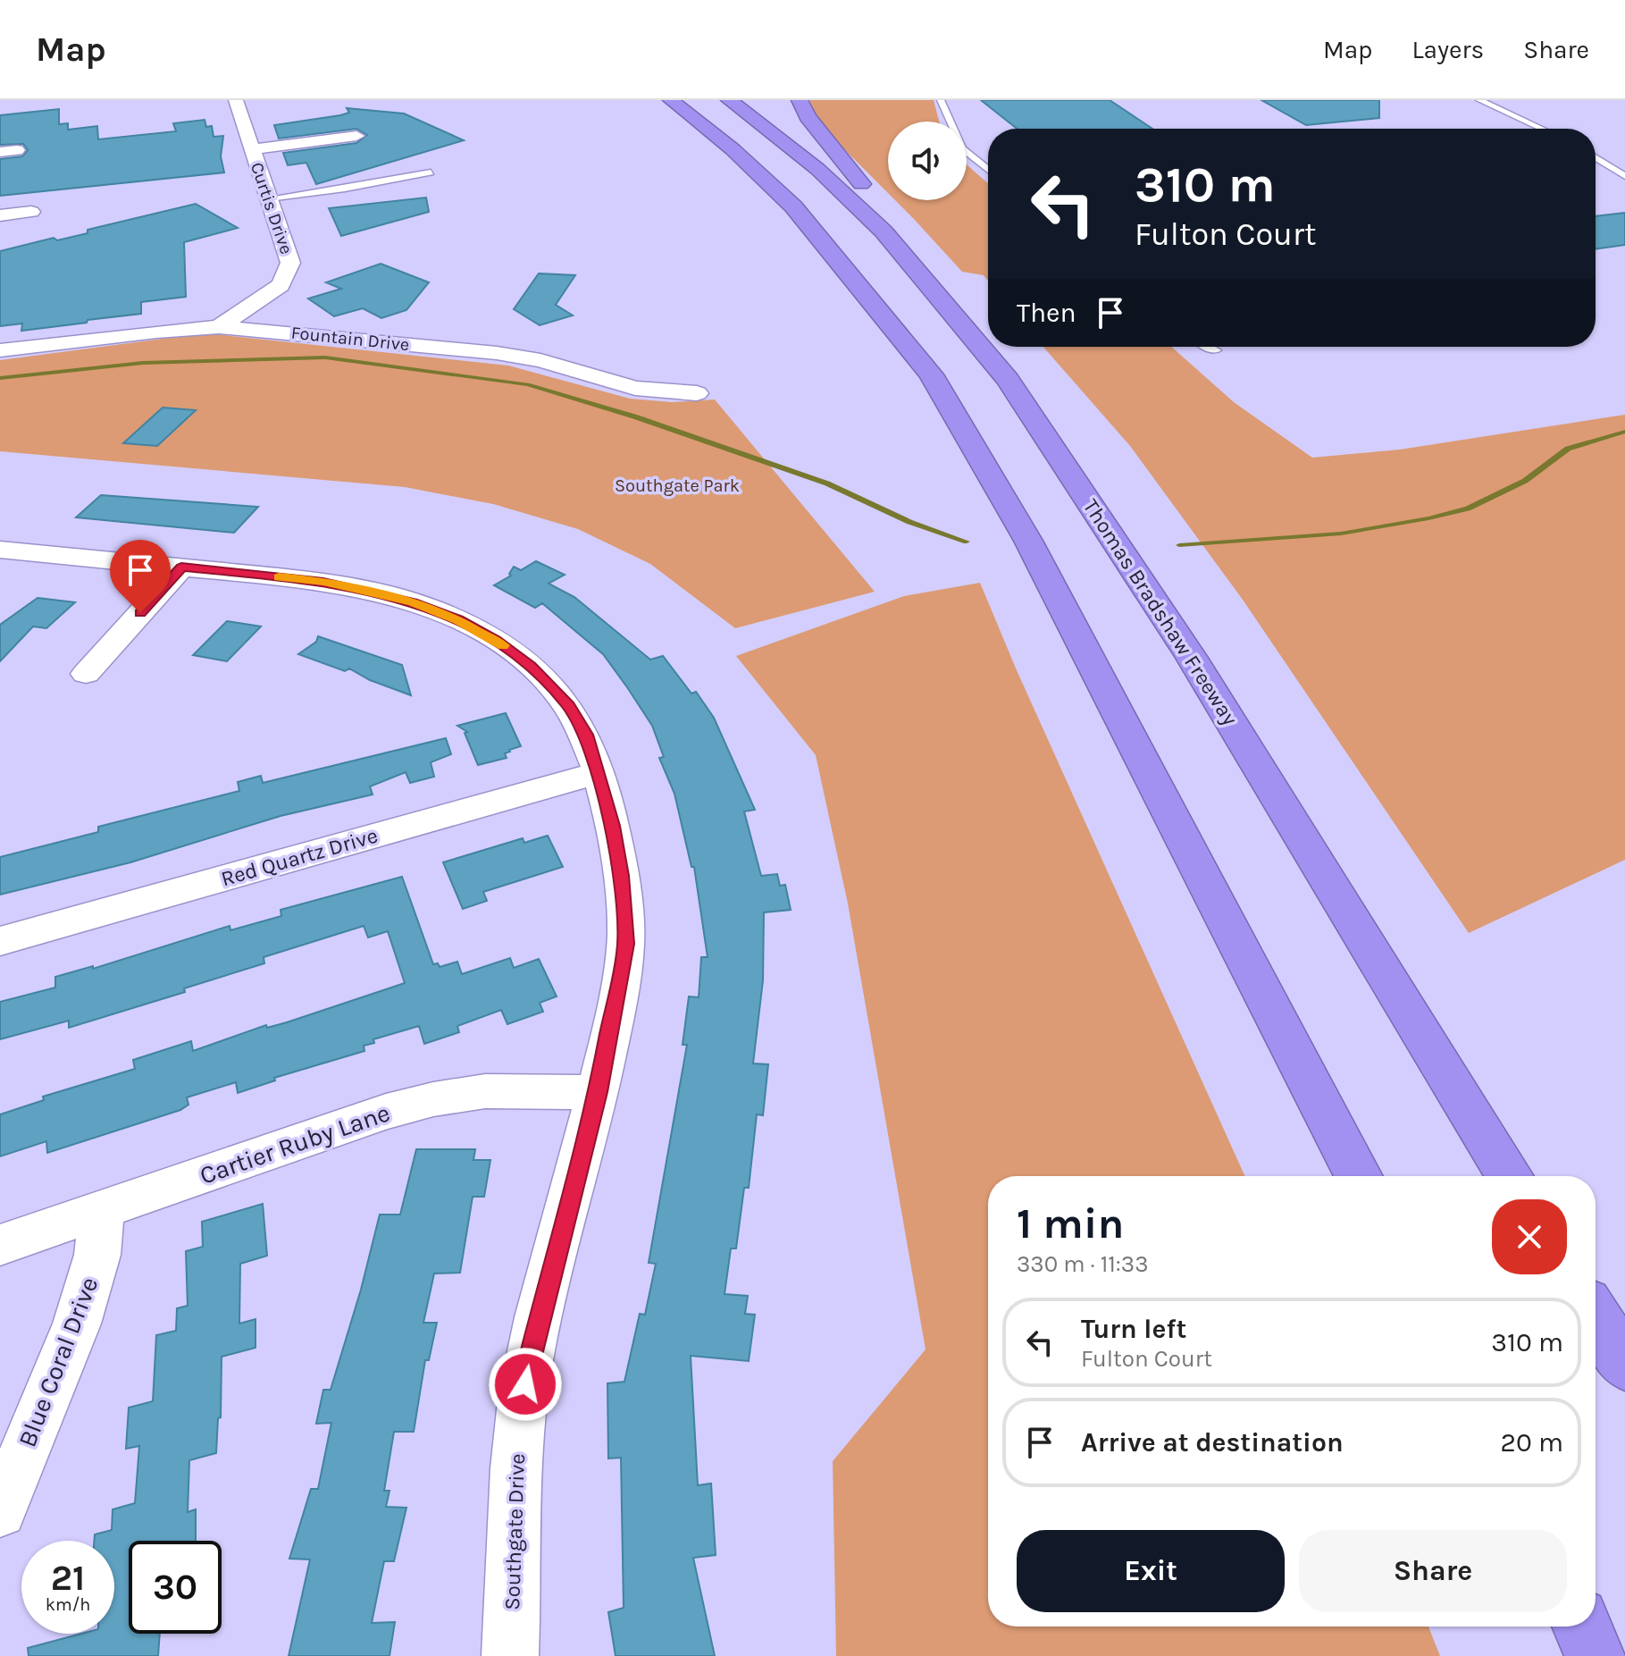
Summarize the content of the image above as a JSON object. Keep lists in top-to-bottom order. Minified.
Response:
{"streets":{"highway":["Thomas Bradshaw Freeway"],"street":["Curtis Drive","Fountain Drive","Red Quartz Drive","Cartier Ruby Lane","Blue Coral Drive","Southgate Drive"]},"crossings":[["Curtis Drive","Fountain Drive"],["Red Quartz Drive","Southgate Drive"],["Cartier Ruby Lane","Blue Coral Drive"],["Cartier Ruby Lane","Southgate Drive"]],"parks":["Southgate Park"],"page":{"header":"Map","nav":["Map","Layers","Share"],"turn":["310 m","Fulton Court"],"then":"Then","heading":["1 min","330 m · 11:33"],"list":[{"name":"Turn left","note":"Fulton Court","value":"310 m"},{"name":"Arrive at destination","value":"20 m"}],"buttons":["Exit","Share"],"speed":"21 km/h","limit":"30"}}
